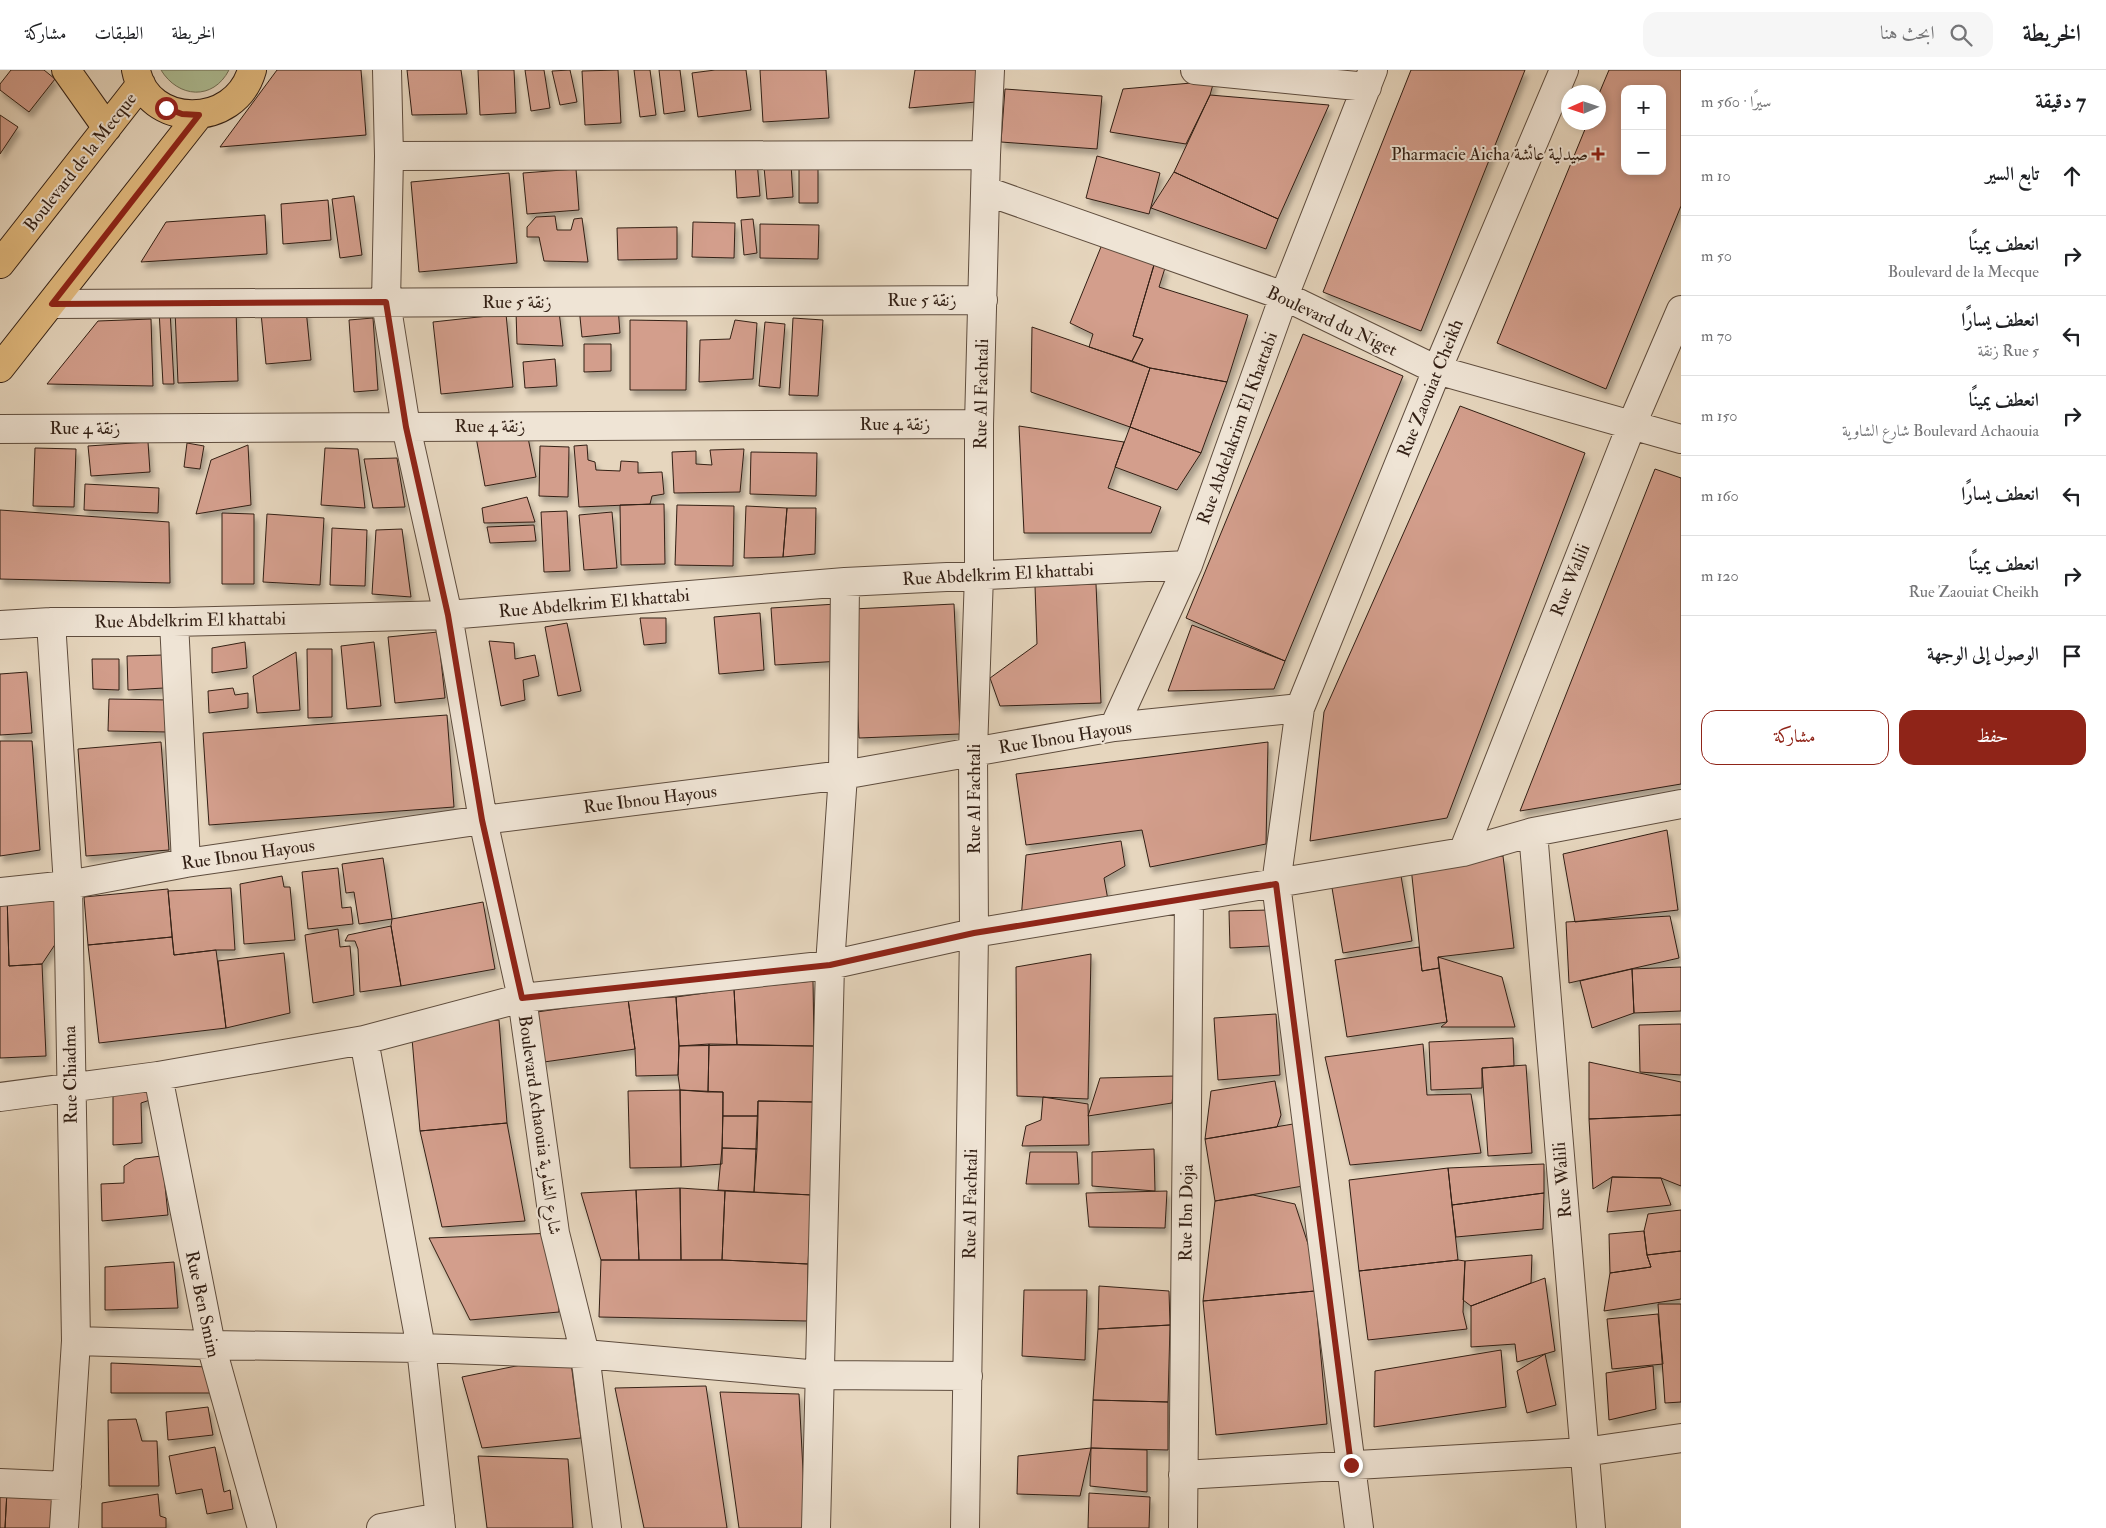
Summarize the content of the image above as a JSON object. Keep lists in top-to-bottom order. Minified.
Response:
{"streets":{"main road":["Boulevard de la Mecque"],"street":["Rue 5 زنقة","Boulevard du Niget","Rue Zaouiat Cheikh","Rue Al Fachtali","Rue 4 زنقة","Rue Abdelakrim El Khattabi","Rue Abdelkrim El khattabi","Rue Walili","Rue Ibnou Hayous","Rue Chiadma","Boulevard Achaouia شارع الشاوية","Rue Ibn Doja","Rue Ben Smim"]},"crossings":[["Rue 5 زنقة","Rue Al Fachtali"],["Rue 5 زنقة","Boulevard Achaouia شارع الشاوية"],["Boulevard du Niget","Rue Zaouiat Cheikh"],["Boulevard du Niget","Rue Al Fachtali"],["Boulevard du Niget","Rue Abdelakrim El Khattabi"],["Boulevard du Niget","Rue Walili"],["Rue Zaouiat Cheikh","Rue Ibnou Hayous"],["Rue Al Fachtali","Rue 4 زنقة"],["Rue Al Fachtali","Rue Abdelkrim El khattabi"],["Rue Al Fachtali","Rue Ibnou Hayous"],["Rue 4 زنقة","Boulevard Achaouia شارع الشاوية"],["Rue Abdelakrim El Khattabi","Rue Abdelkrim El khattabi"],["Rue Abdelakrim El Khattabi","Rue Ibnou Hayous"],["Rue Abdelkrim El khattabi","Rue Chiadma"],["Rue Abdelkrim El khattabi","Boulevard Achaouia شارع الشاوية"],["Rue Ibnou Hayous","Rue Chiadma"],["Rue Ibnou Hayous","Boulevard Achaouia شارع الشاوية"]],"places":{"health":["Pharmacie Aicha صيدلية عائشة"]},"north":"left","page":{"header":"الخريطة","search":"ابحث هنا","nav":["الخريطة","الطبقات","مشاركة"],"heading":["7 دقيقة","سيرًا · 560 m"],"map_buttons":["+","−"],"list":[["تابع السير","10 m"],["انعطف يمينًا","Boulevard de la Mecque","50 m"],["انعطف يسارًا","Rue 5 زنقة","70 m"],["انعطف يمينًا","Boulevard Achaouia شارع الشاوية","150 m"],["انعطف يسارًا","160 m"],["انعطف يمينًا","Rue Zaouiat Cheikh","120 m"],"الوصول إلى الوجهة"],"buttons":["حفظ","مشاركة"]}}
